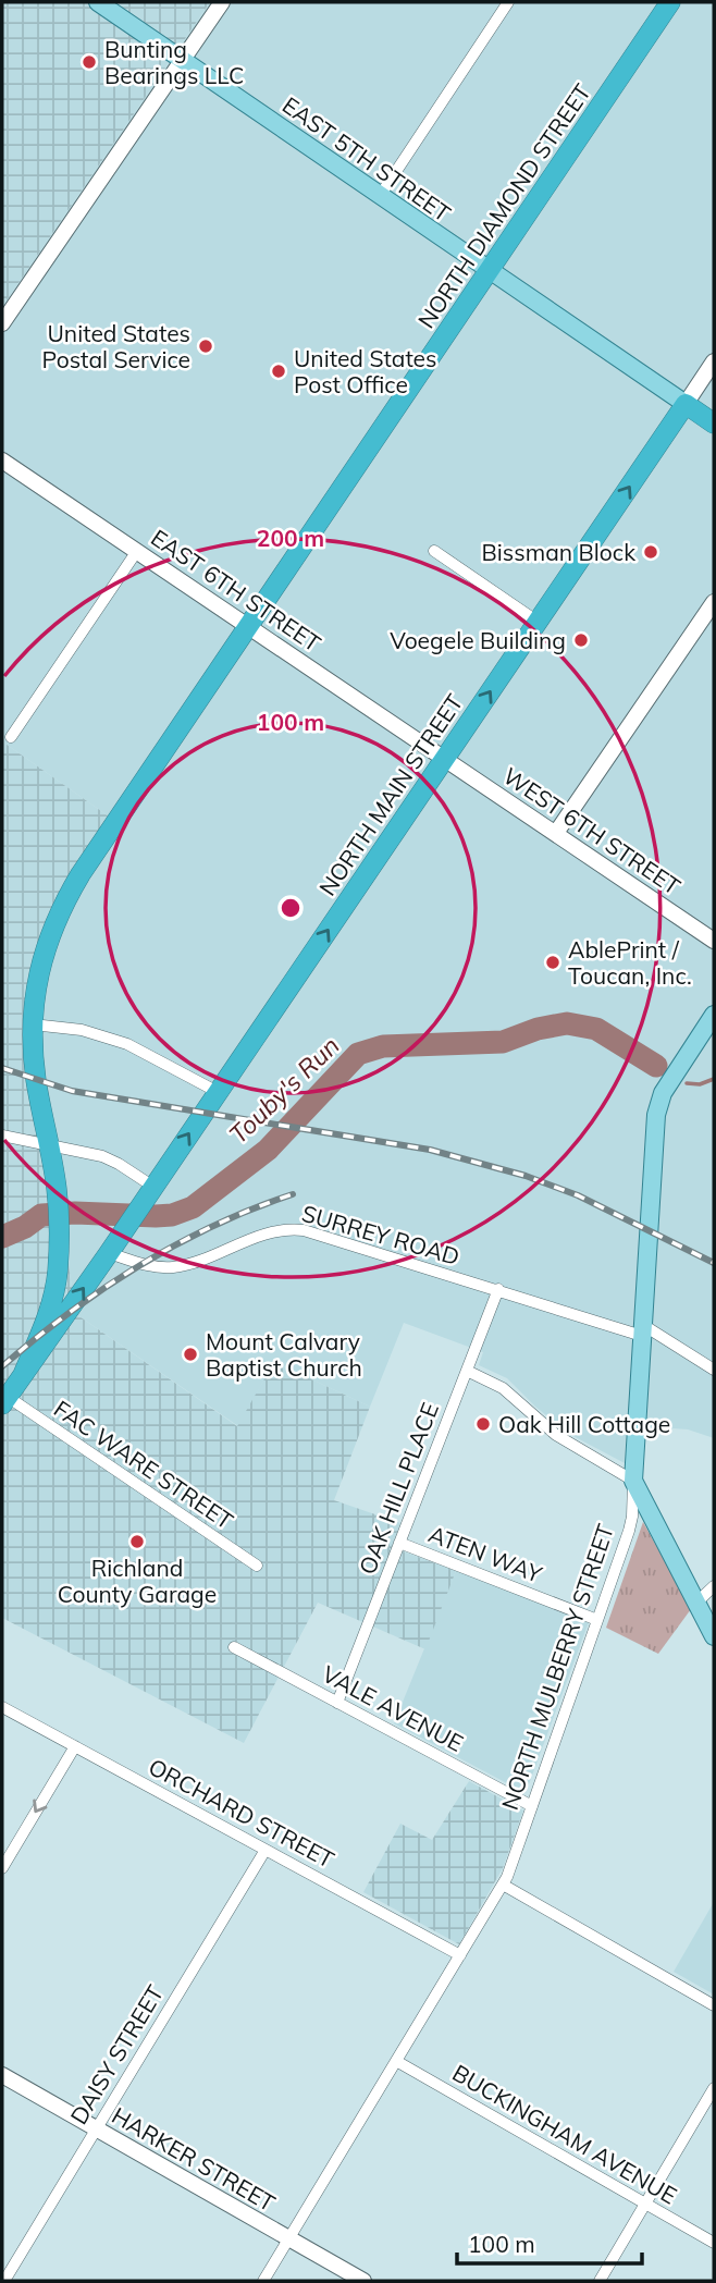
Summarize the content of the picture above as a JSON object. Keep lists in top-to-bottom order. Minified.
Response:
{"streets":{"highway":["NORTH DIAMOND STREET","NORTH MAIN STREET"],"main road":["EAST 5TH STREET","NORTH MULBERRY STREET"],"street":["EAST 6TH STREET","WEST 6TH STREET","SURREY ROAD","FAC WARE STREET","OAK HILL PLACE","ATEN WAY","VALE AVENUE","ORCHARD STREET","DAISY STREET","BUCKINGHAM AVENUE","HARKER STREET"]},"crossings":[["EAST 5TH STREET","NORTH DIAMOND STREET"],["EAST 5TH STREET","NORTH MAIN STREET"],["NORTH DIAMOND STREET","EAST 6TH STREET"],["NORTH DIAMOND STREET","NORTH MAIN STREET"],["EAST 6TH STREET","NORTH MAIN STREET"],["EAST 6TH STREET","WEST 6TH STREET"],["NORTH MAIN STREET","WEST 6TH STREET"],["NORTH MAIN STREET","SURREY ROAD"],["NORTH MAIN STREET","FAC WARE STREET"],["SURREY ROAD","OAK HILL PLACE"],["SURREY ROAD","NORTH MULBERRY STREET"],["OAK HILL PLACE","ATEN WAY"],["OAK HILL PLACE","VALE AVENUE"],["ATEN WAY","NORTH MULBERRY STREET"],["NORTH MULBERRY STREET","VALE AVENUE"],["NORTH MULBERRY STREET","ORCHARD STREET"],["NORTH MULBERRY STREET","BUCKINGHAM AVENUE"],["NORTH MULBERRY STREET","HARKER STREET"],["ORCHARD STREET","DAISY STREET"],["DAISY STREET","HARKER STREET"]],"one_way":["NORTH MAIN STREET"],"water":["Touby's Run"],"places":["Bunting Bearings LLC","United States Postal Service","United States Post Office","Bissman Block","Voegele Building","AblePrint / Toucan, Inc.","Mount Calvary Baptist Church","Oak Hill Cottage","Richland County Garage"],"scale_bar":"100 m","rings":["200 m","100 m"]}
